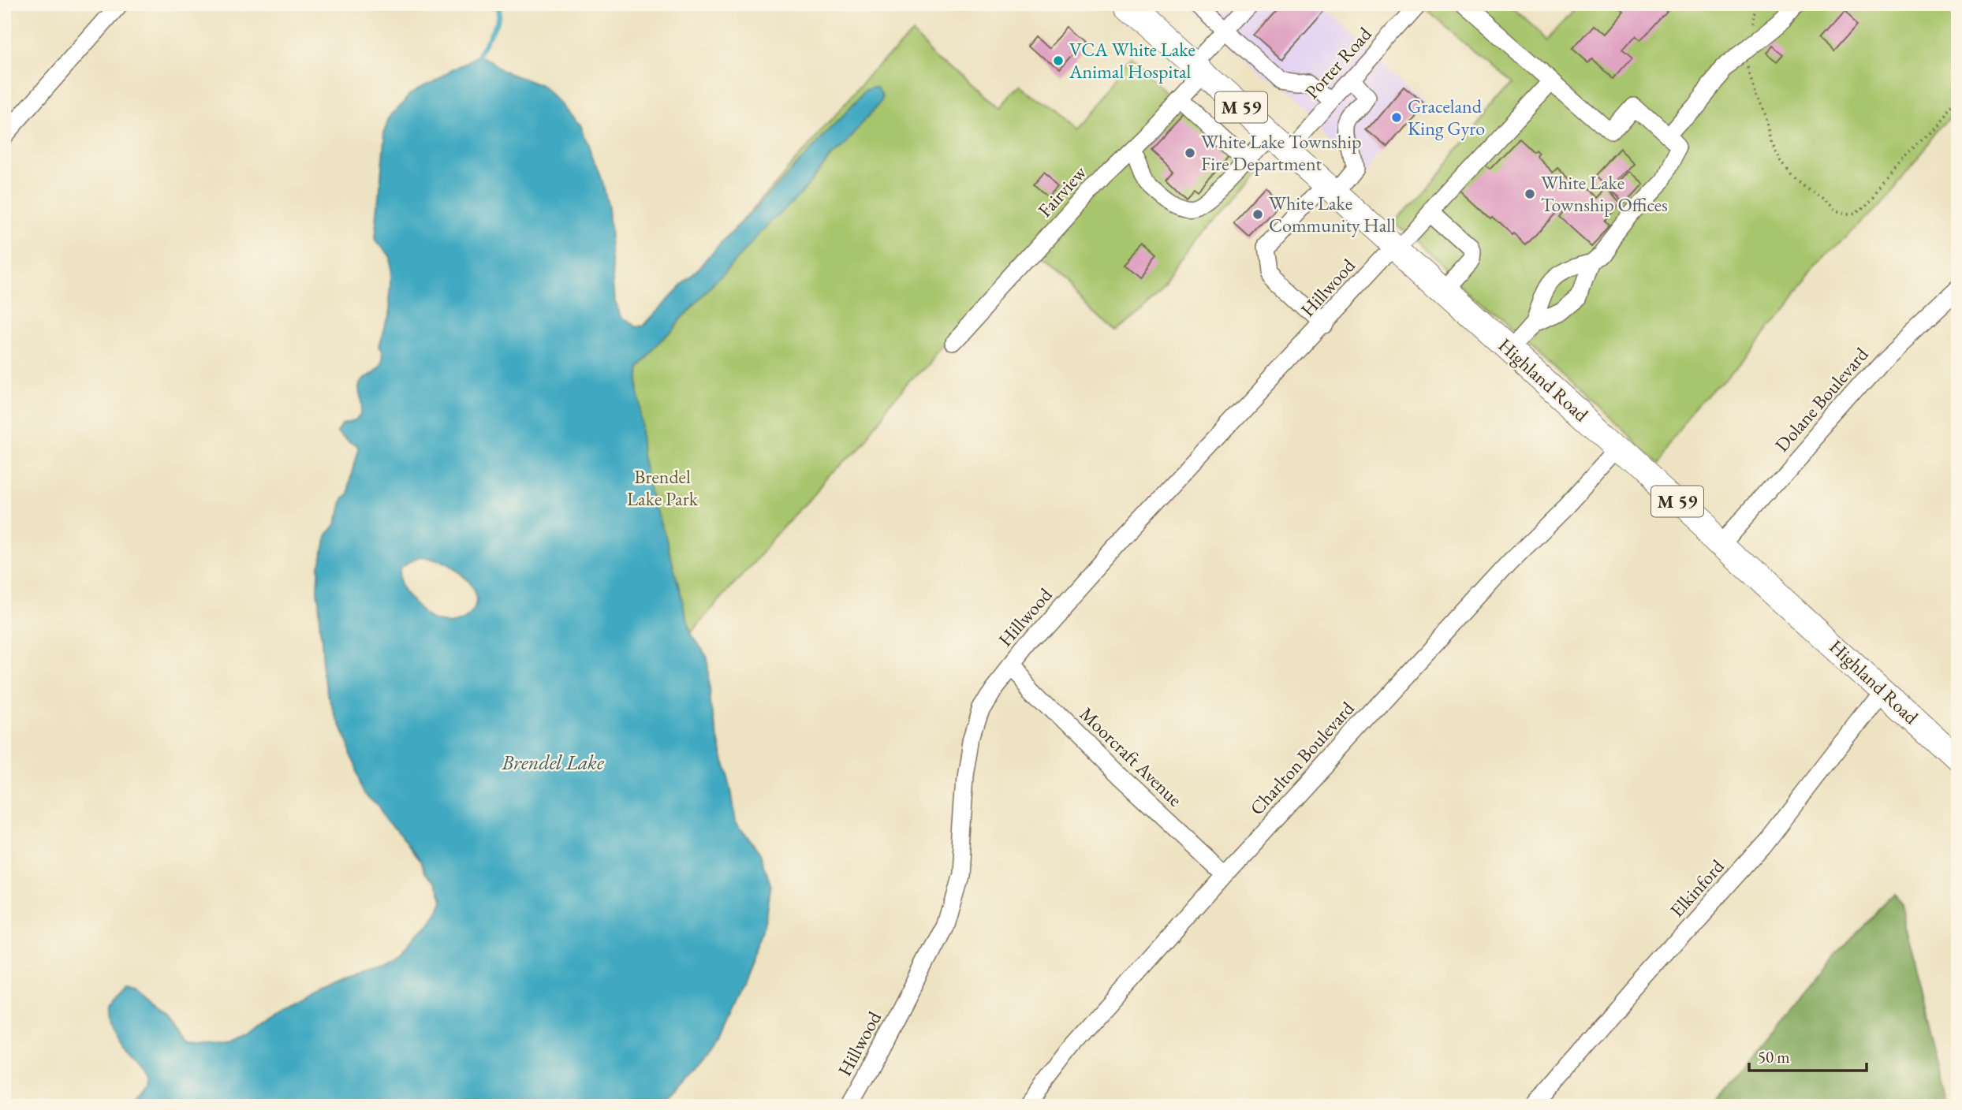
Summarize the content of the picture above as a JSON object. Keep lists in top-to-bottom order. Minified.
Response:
{"streets":{"highway":["M 59","Highland Road"],"street":["Porter Road","Fairview","Hillwood","Dolane Boulevard","Moorcraft Avenue","Charlton Boulevard","Elkinford"]},"crossings":[["Porter Road","Highland Road"],["Fairview","Highland Road"],["Hillwood","Highland Road"],["Hillwood","Moorcraft Avenue"],["Highland Road","Dolane Boulevard"],["Highland Road","Charlton Boulevard"],["Highland Road","Elkinford"],["Moorcraft Avenue","Charlton Boulevard"]],"water":["Brendel Lake"],"parks":["Brendel Lake Park"],"places":["VCA White Lake Animal Hospital","Graceland King Gyro","White Lake Township Fire Department","White Lake Township Offices","White Lake Community Hall"],"scale_bar":"50 m"}
